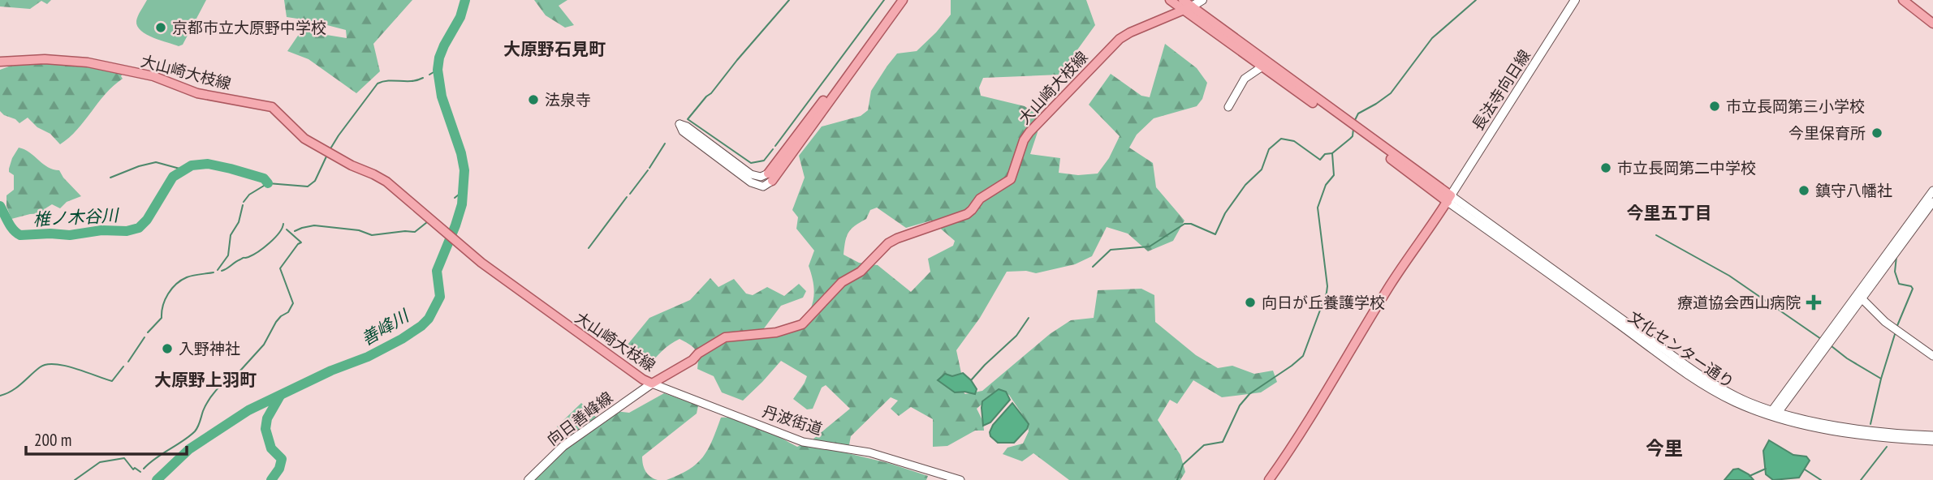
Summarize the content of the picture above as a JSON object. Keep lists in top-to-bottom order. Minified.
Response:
{"streets":{"main road":["大山崎大枝線","長法寺向日線","向日善峰線"],"street":["文化センター通り","丹波街道"]},"crossings":[["大山崎大枝線","向日善峰線"],["大山崎大枝線","丹波街道"],["長法寺向日線","文化センター通り"],["向日善峰線","丹波街道"]],"districts":["大原野石見町","今里五丁目","大原野上羽町","今里"],"water":["椎ノ木谷川","善峰川"],"places":{"other":["京都市立大原野中学校","法泉寺","市立長岡第三小学校","今里保育所","市立長岡第二中学校","鎮守八幡社","向日が丘養護学校","入野神社"],"health":["療道協会西山病院"]},"scale_bar":"200 m"}
